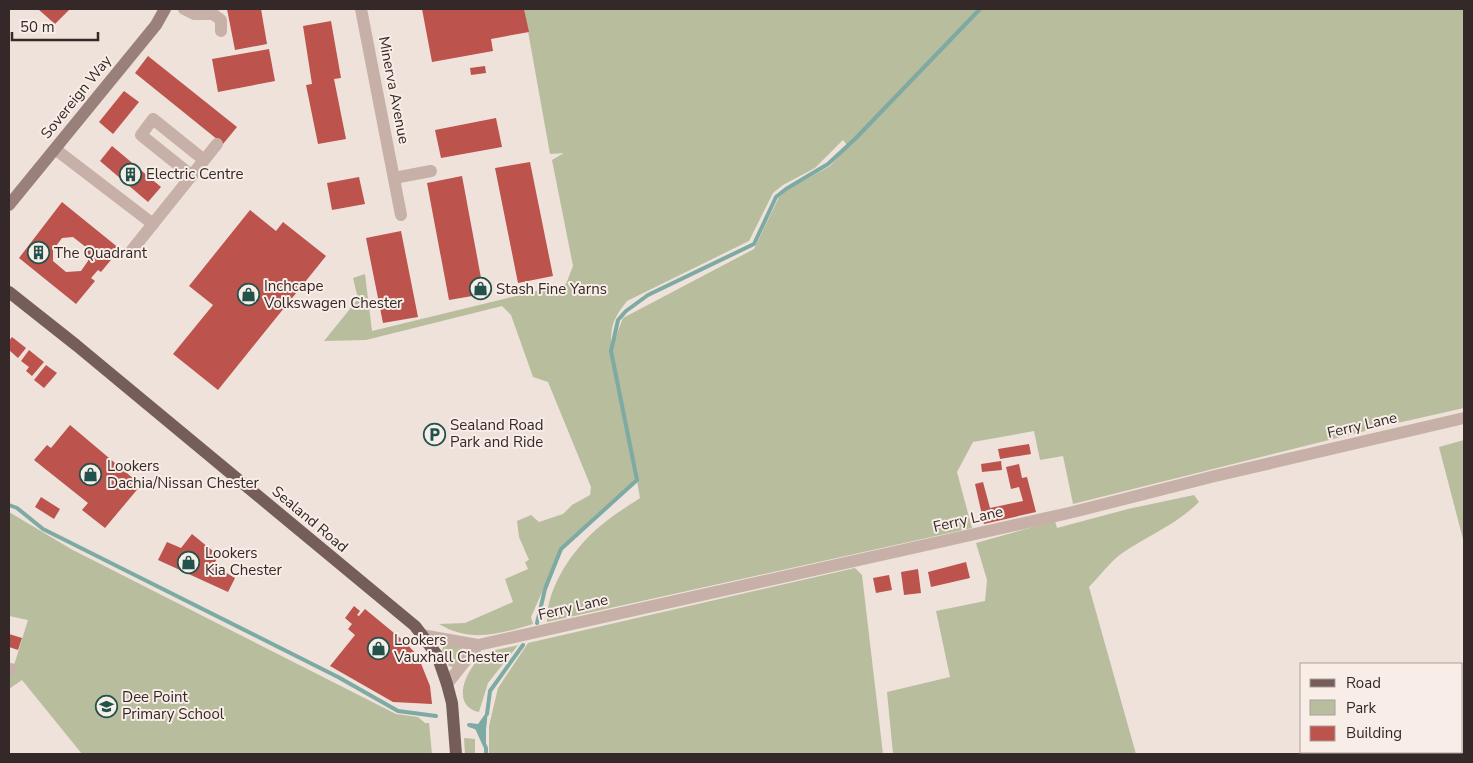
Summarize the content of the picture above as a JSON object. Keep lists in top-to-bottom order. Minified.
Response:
{"streets":{"main road":["Sealand Road"],"street":["Minerva Avenue","Sovereign Way","Ferry Lane"]},"crossings":[["Ferry Lane","Sealand Road"]],"places":{"building":["Electric Centre","The Quadrant"],"shop":["Stash Fine Yarns","Inchcape Volkswagen Chester","Lookers Dachia/Nissan Chester","Lookers Kia Chester","Lookers Vauxhall Chester"],"parking":["Sealand Road Park and Ride"],"school or university":["Dee Point Primary School"]},"legend":["Road","Park","Building"],"scale_bar":"50 m"}
